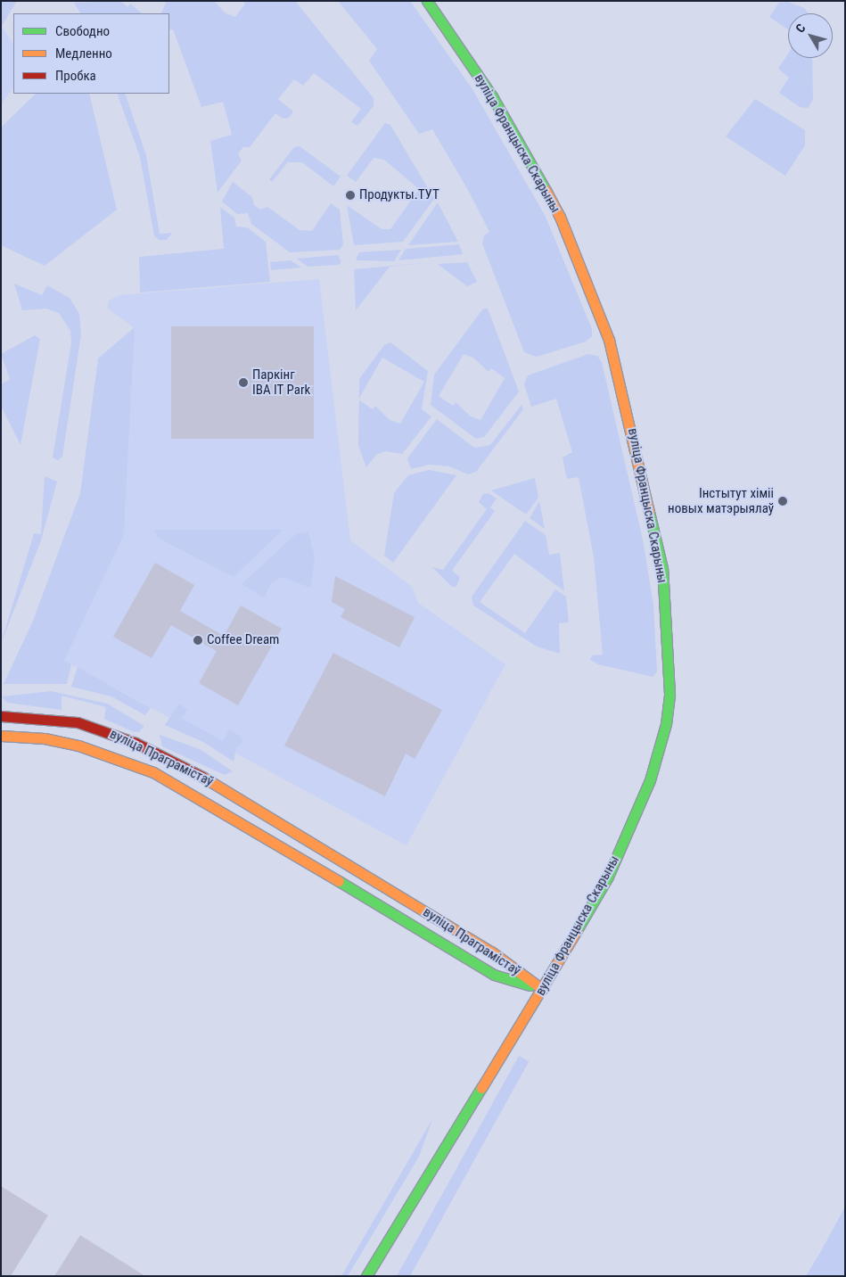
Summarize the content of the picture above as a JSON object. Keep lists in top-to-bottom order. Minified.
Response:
{"streets":{"main road":["вуліца Францыска Скарыны","вуліца Праграмістаў"]},"crossings":[["вуліца Францыска Скарыны","вуліца Праграмістаў"]],"places":["Продукты.ТУТ","Паркінг IBA IT Park","Інстытут хіміі новых матэрыялаў","Coffee Dream"],"legend":["Свободно","Медленно","Пробка"],"north":"top left"}
